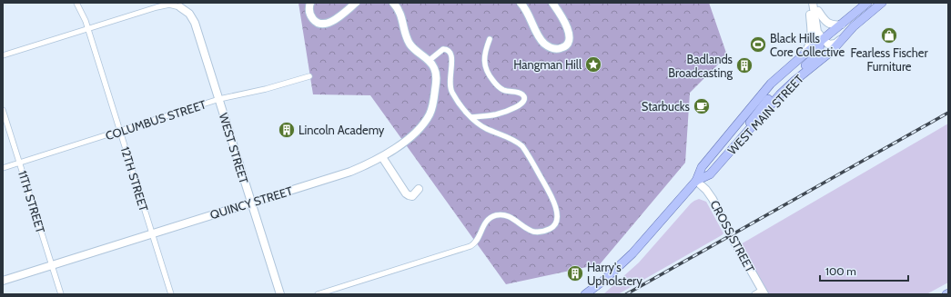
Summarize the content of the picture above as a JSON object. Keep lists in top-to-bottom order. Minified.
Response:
{"streets":{"main road":["WEST MAIN STREET"],"street":["COLUMBUS STREET","WEST STREET","12TH STREET","11TH STREET","QUINCY STREET","CROSS STREET"]},"crossings":[["WEST MAIN STREET","CROSS STREET"],["COLUMBUS STREET","WEST STREET"],["COLUMBUS STREET","12TH STREET"],["COLUMBUS STREET","11TH STREET"],["WEST STREET","QUINCY STREET"],["12TH STREET","QUINCY STREET"],["11TH STREET","QUINCY STREET"]],"places":{"shop":["Fearless Fischer Furniture"],"sports":["Black Hills Core Collective"],"place":["Hangman Hill"],"building":["Badlands Broadcasting","Lincoln Academy","Harry's Upholstery"],"cafe":["Starbucks"]},"scale_bar":"100 m"}
